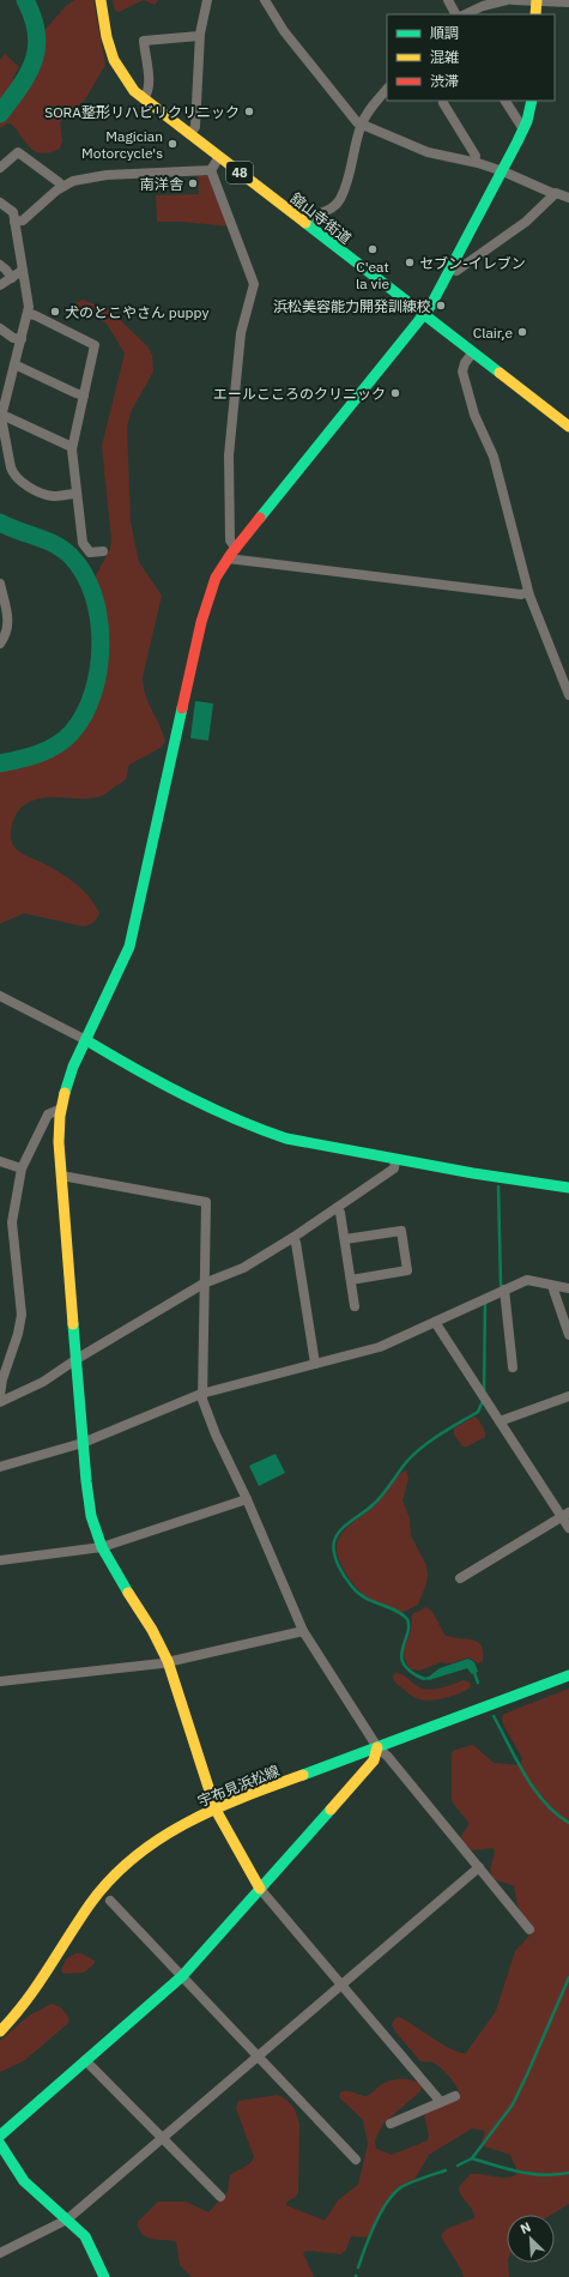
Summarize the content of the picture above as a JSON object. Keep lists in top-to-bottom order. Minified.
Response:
{"streets":{"street":["48","舘山寺街道","宇布見浜松線"]},"places":["SORA整形リハビリクリニック","Magician Motorcycle's","南洋舎","C'eat la vie","セブン-イレブン","浜松美容能力開発訓練校","犬のとこやさん puppy","Clair,e","エールこころのクリニック"],"legend":["順調","混雑","渋滞"],"north":"top left"}
